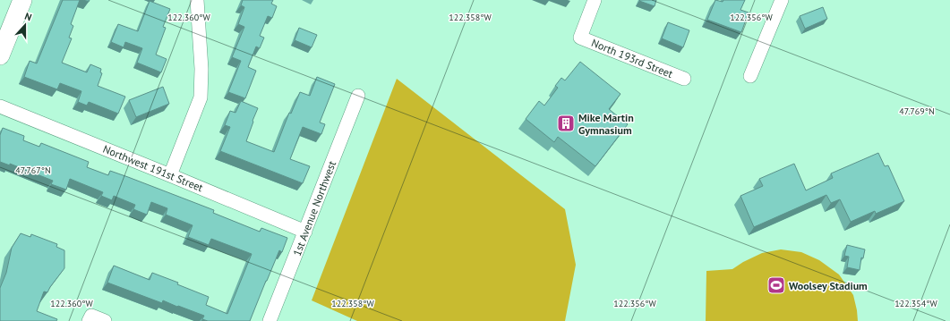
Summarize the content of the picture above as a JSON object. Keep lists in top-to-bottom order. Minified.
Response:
{"streets":{"street":["North 193rd Street","Northwest 191st Street","1st Avenue Northwest"]},"crossings":[["Northwest 191st Street","1st Avenue Northwest"]],"places":{"building":["Mike Martin Gymnasium"],"sports":["Woolsey Stadium"]},"north":"top","coordinates":["122.360°W","122.358°W","122.356°W","47.769°N","47.767°N","122.354°W"]}
